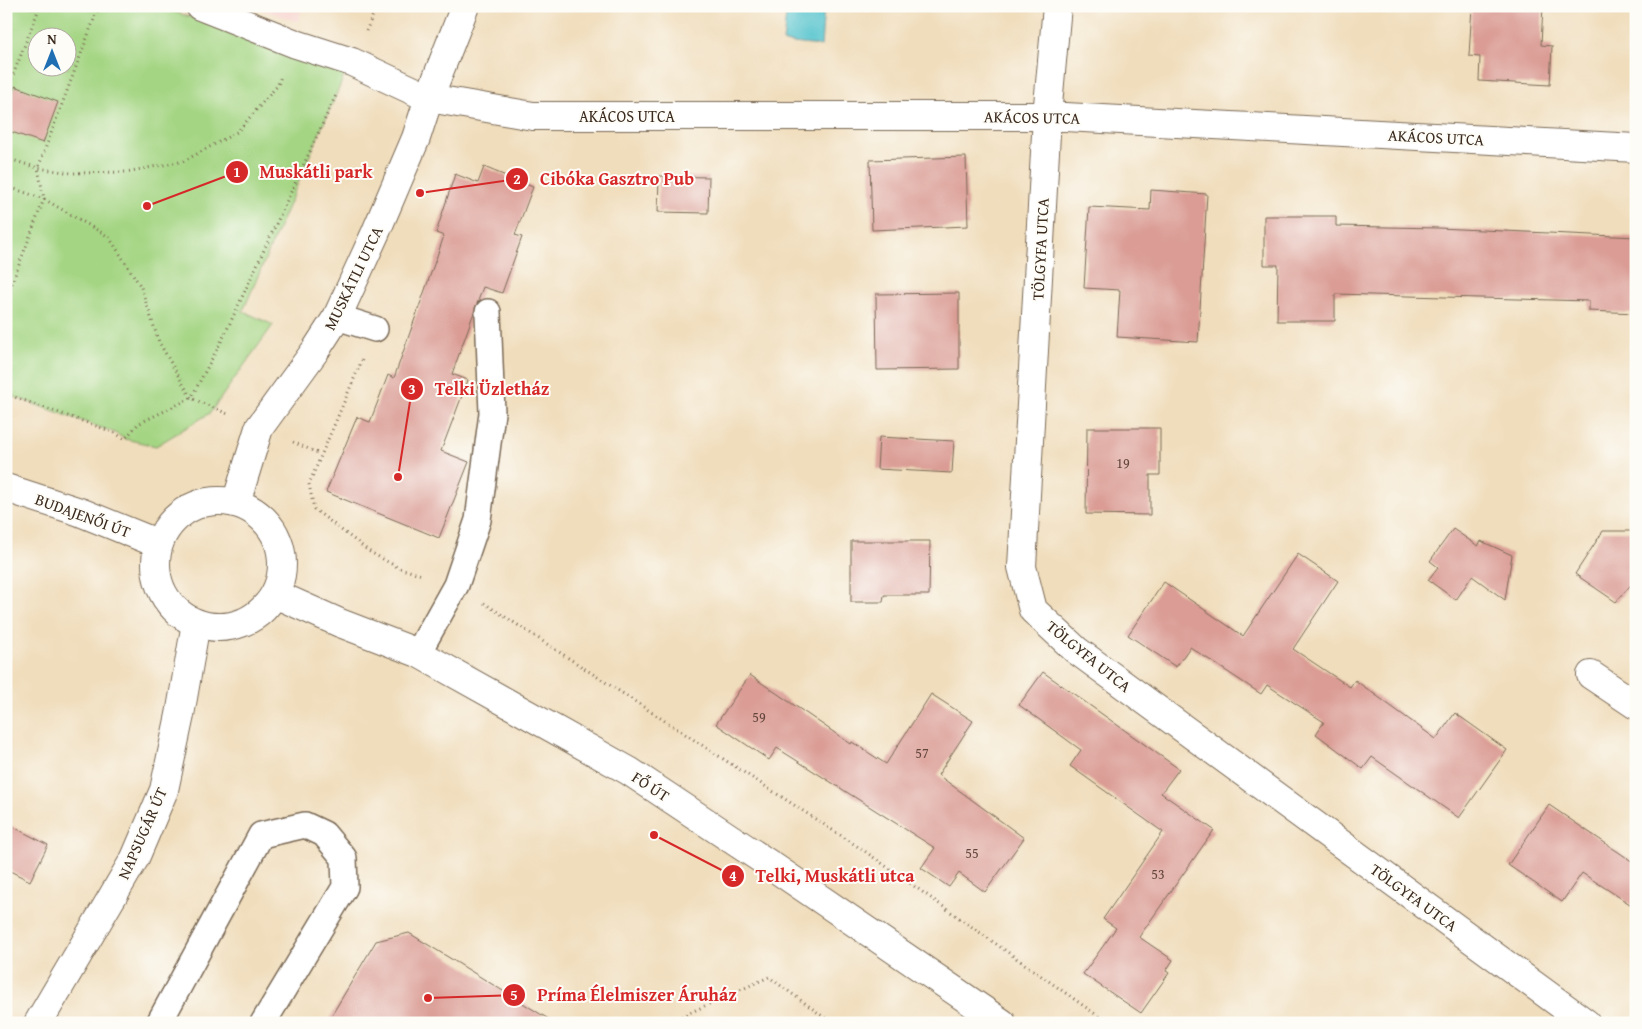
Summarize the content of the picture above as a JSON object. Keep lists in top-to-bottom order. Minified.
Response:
{"streets":{"street":["AKÁCOS UTCA","TÖLGYFA UTCA","MUSKÁTLI UTCA","BUDAJENŐI ÚT","FŐ ÚT","NAPSUGÁR ÚT"]},"crossings":[["AKÁCOS UTCA","TÖLGYFA UTCA"],["AKÁCOS UTCA","MUSKÁTLI UTCA"],["MUSKÁTLI UTCA","BUDAJENŐI ÚT"],["MUSKÁTLI UTCA","FŐ ÚT"],["MUSKÁTLI UTCA","NAPSUGÁR ÚT"],["BUDAJENŐI ÚT","FŐ ÚT"],["BUDAJENŐI ÚT","NAPSUGÁR ÚT"],["FŐ ÚT","NAPSUGÁR ÚT"]],"places":["Cibóka Gasztro Pub","Muskátli park","Telki Üzletház","Telki, Muskátli utca","Príma Élelmiszer Áruház"],"house_numbers":["19","59","57","55","53"],"north":"top"}
